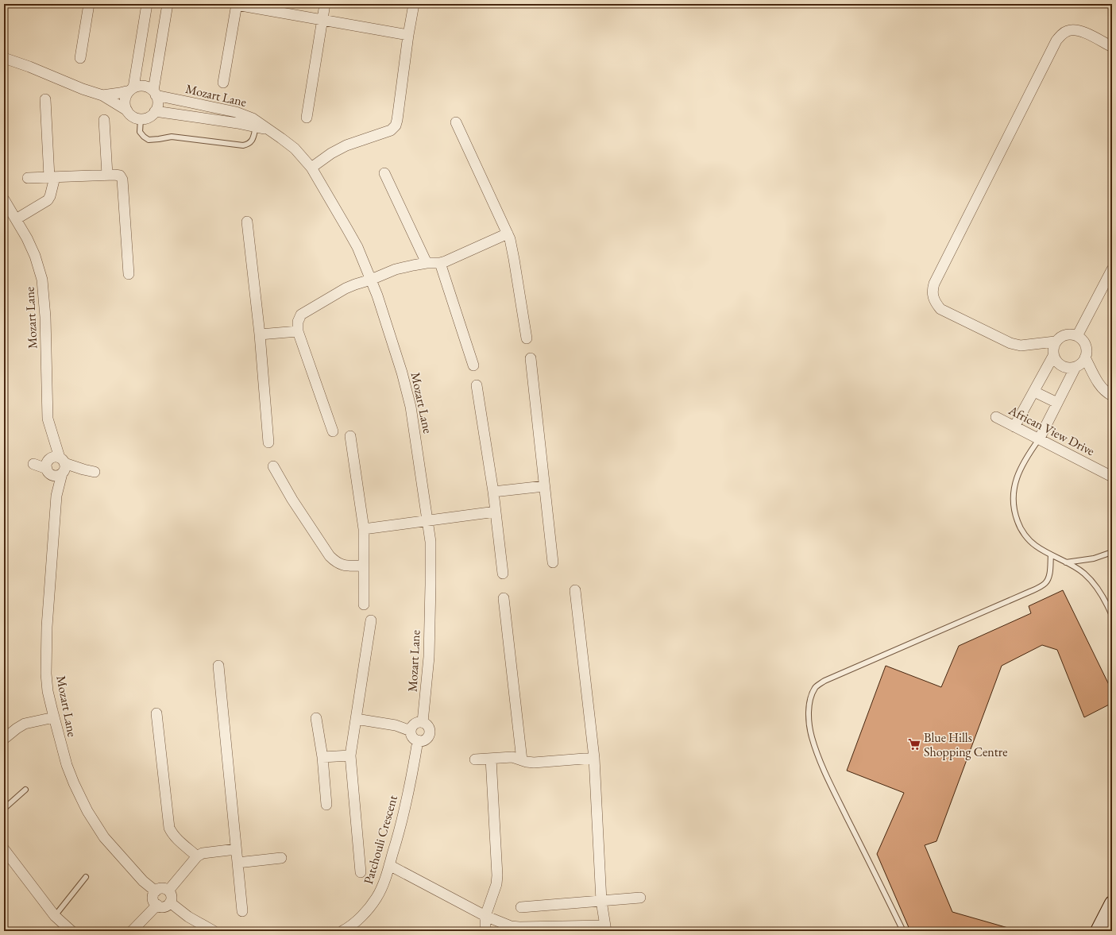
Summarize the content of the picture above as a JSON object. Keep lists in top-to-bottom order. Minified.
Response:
{"streets":{"street":["Mozart Lane","African View Drive","Patchouli Crescent"]},"crossings":[["Mozart Lane","Patchouli Crescent"]],"places":{"supermarket":["Blue Hills Shopping Centre"]}}
